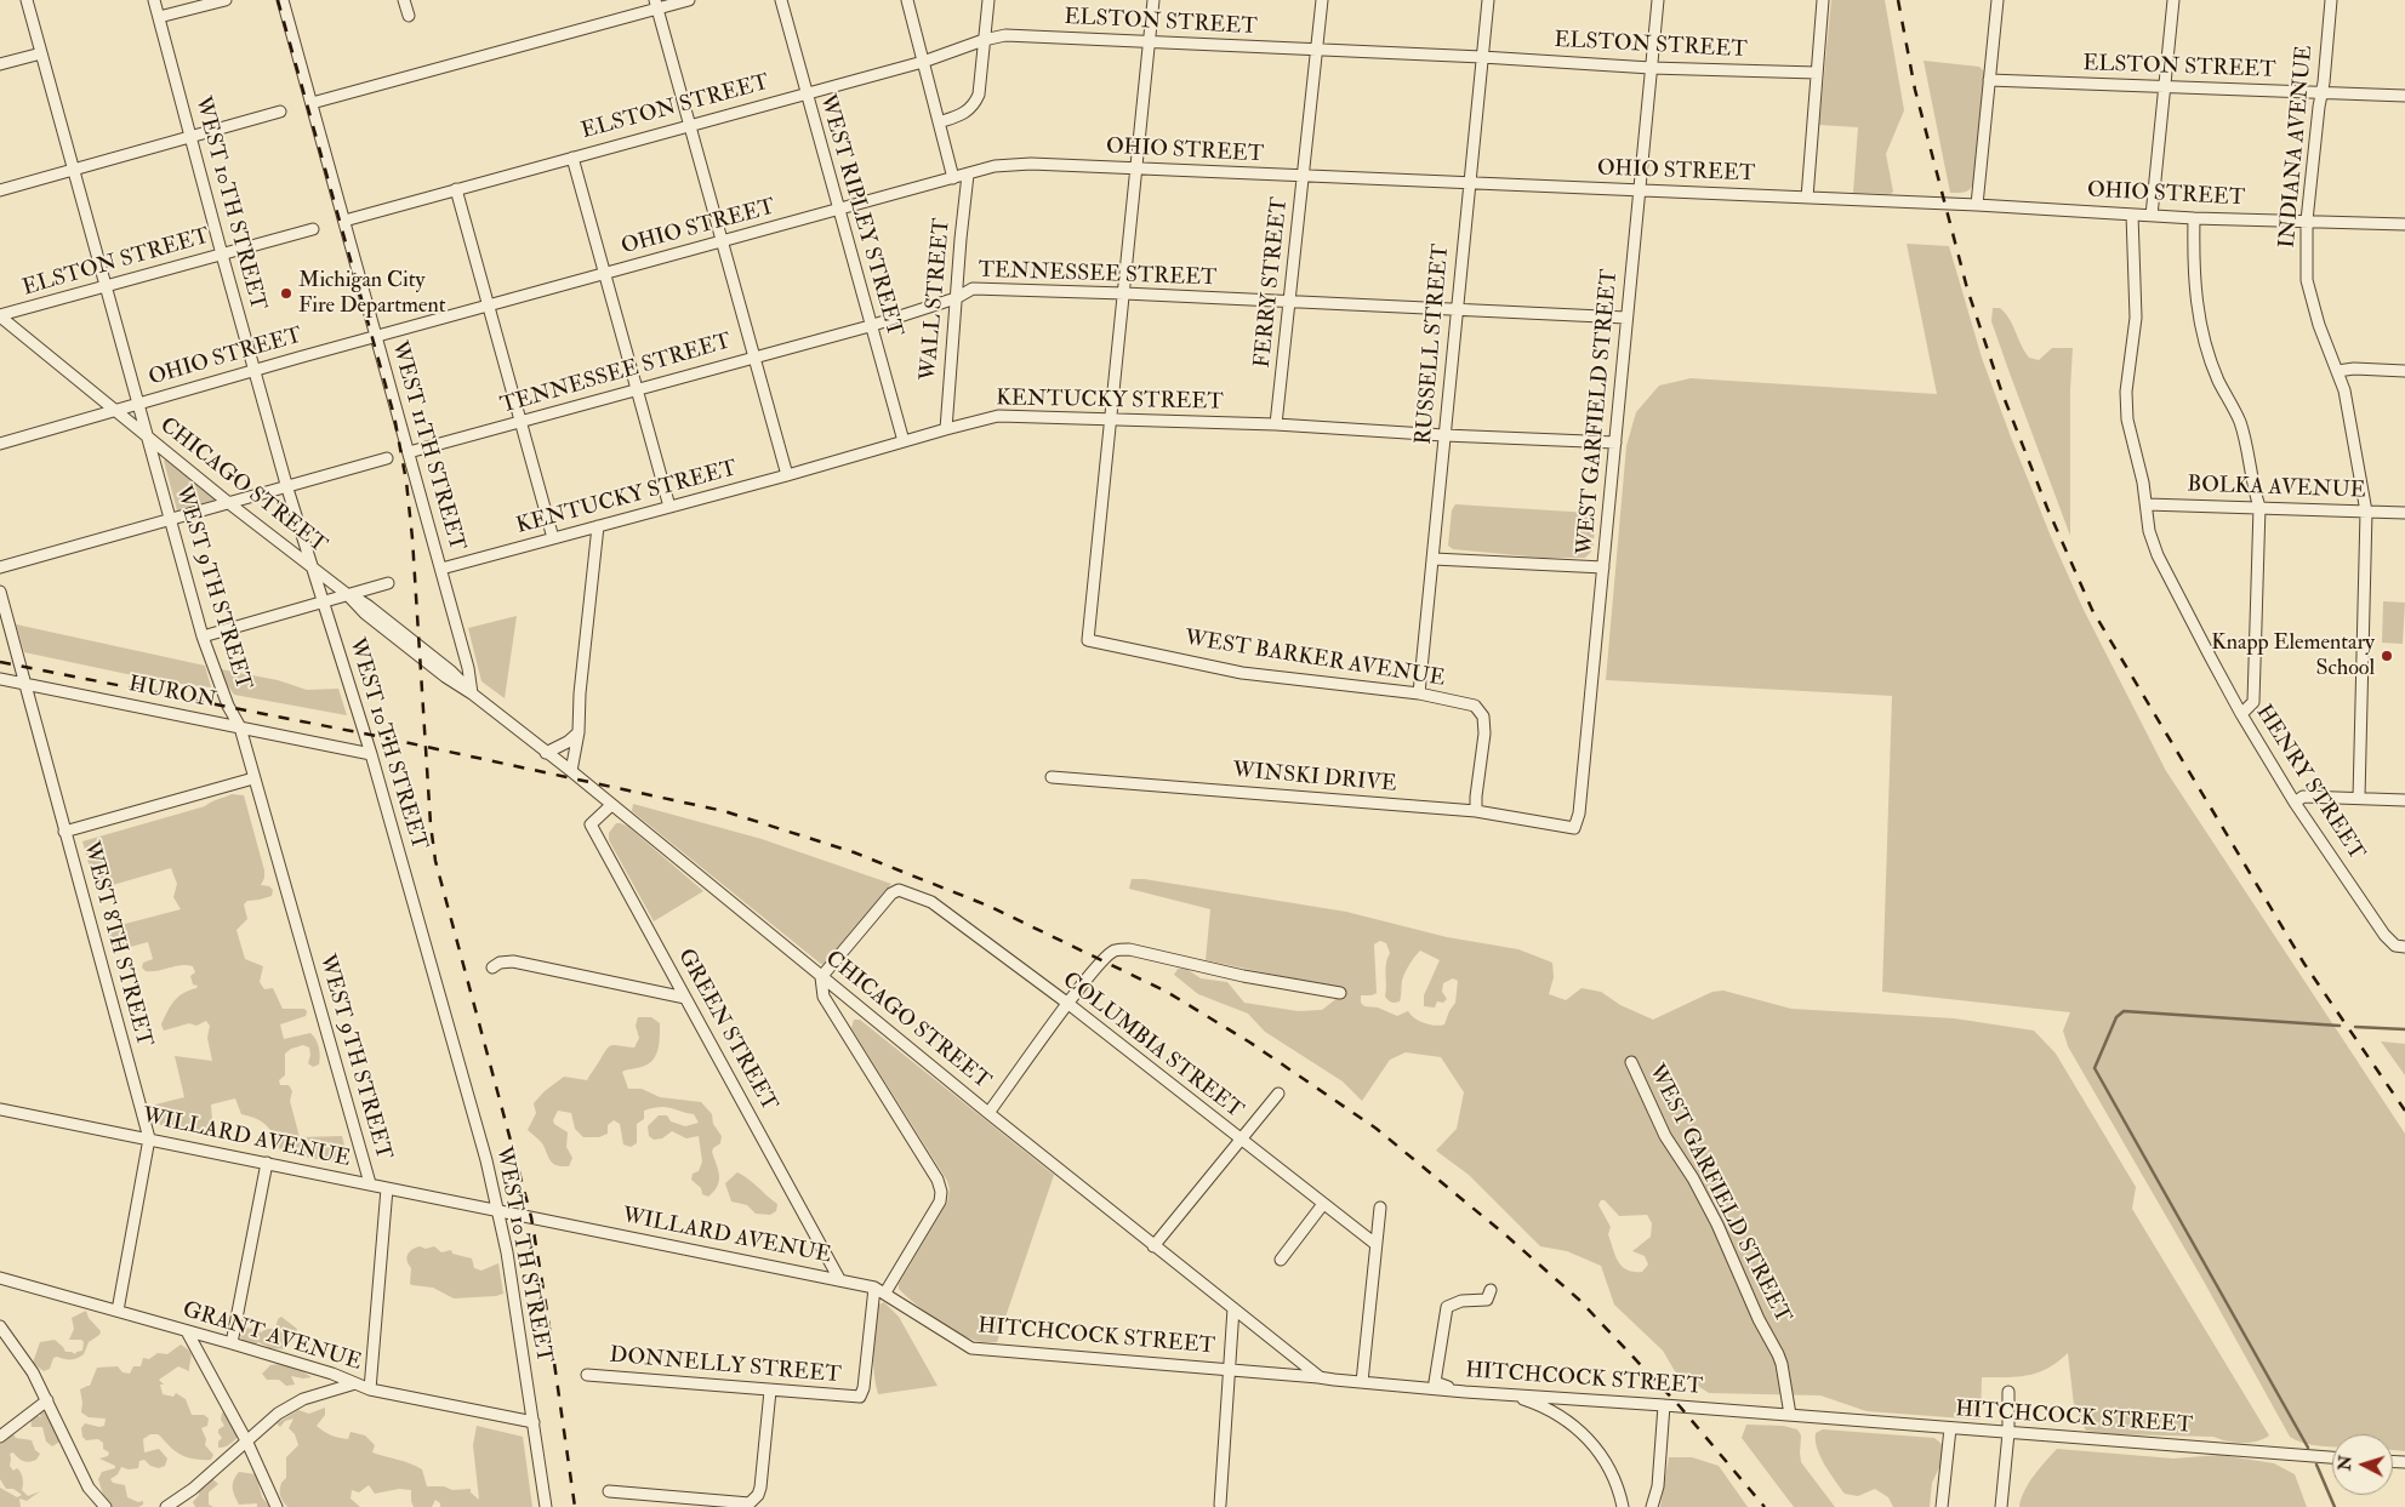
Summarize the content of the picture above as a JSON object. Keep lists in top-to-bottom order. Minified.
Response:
{"streets":{"street":["ELSTON STREET","INDIANA AVENUE","OHIO STREET","WEST 10TH STREET","WEST RIPLEY STREET","TENNESSEE STREET","FERRY STREET","WALL STREET","RUSSELL STREET","KENTUCKY STREET","WEST GARFIELD STREET","WEST 11TH STREET","CHICAGO STREET","BOLKA AVENUE","WEST 9TH STREET","WEST BARKER AVENUE","HURON","WINSKI DRIVE","HENRY STREET","WEST 8TH STREET","GREEN STREET","COLUMBIA STREET","WILLARD AVENUE","GRANT AVENUE","HITCHCOCK STREET","DONNELLY STREET"]},"crossings":[["ELSTON STREET","INDIANA AVENUE"],["ELSTON STREET","WEST 10TH STREET"],["ELSTON STREET","WEST RIPLEY STREET"],["ELSTON STREET","FERRY STREET"],["ELSTON STREET","RUSSELL STREET"],["ELSTON STREET","WEST GARFIELD STREET"],["ELSTON STREET","WEST 11TH STREET"],["ELSTON STREET","CHICAGO STREET"],["ELSTON STREET","WEST 9TH STREET"],["ELSTON STREET","WEST BARKER AVENUE"],["INDIANA AVENUE","OHIO STREET"],["INDIANA AVENUE","BOLKA AVENUE"],["OHIO STREET","WEST 10TH STREET"],["OHIO STREET","WEST RIPLEY STREET"],["OHIO STREET","FERRY STREET"],["OHIO STREET","WALL STREET"],["OHIO STREET","RUSSELL STREET"],["OHIO STREET","WEST GARFIELD STREET"],["OHIO STREET","WEST 11TH STREET"],["OHIO STREET","CHICAGO STREET"],["OHIO STREET","WEST 9TH STREET"],["OHIO STREET","WEST BARKER AVENUE"],["OHIO STREET","HENRY STREET"],["WEST 10TH STREET","CHICAGO STREET"],["WEST 10TH STREET","HURON"],["WEST 10TH STREET","WILLARD AVENUE"],["WEST 10TH STREET","GRANT AVENUE"],["WEST RIPLEY STREET","TENNESSEE STREET"],["WEST RIPLEY STREET","KENTUCKY STREET"],["TENNESSEE STREET","FERRY STREET"],["TENNESSEE STREET","WALL STREET"],["TENNESSEE STREET","RUSSELL STREET"],["TENNESSEE STREET","WEST GARFIELD STREET"],["TENNESSEE STREET","WEST 11TH STREET"],["TENNESSEE STREET","WEST BARKER AVENUE"],["FERRY STREET","KENTUCKY STREET"],["WALL STREET","KENTUCKY STREET"],["RUSSELL STREET","KENTUCKY STREET"],["RUSSELL STREET","WEST BARKER AVENUE"],["KENTUCKY STREET","WEST GARFIELD STREET"],["KENTUCKY STREET","WEST 11TH STREET"],["KENTUCKY STREET","WEST BARKER AVENUE"],["WEST GARFIELD STREET","WINSKI DRIVE"],["WEST GARFIELD STREET","HITCHCOCK STREET"],["WEST 11TH STREET","CHICAGO STREET"],["CHICAGO STREET","WEST 9TH STREET"],["CHICAGO STREET","GREEN STREET"],["CHICAGO STREET","COLUMBIA STREET"],["CHICAGO STREET","HITCHCOCK STREET"],["BOLKA AVENUE","HENRY STREET"],["WEST 9TH STREET","HURON"],["WEST 9TH STREET","WILLARD AVENUE"],["WEST 9TH STREET","GRANT AVENUE"],["WEST BARKER AVENUE","WINSKI DRIVE"],["HURON","WEST 8TH STREET"],["WEST 8TH STREET","WILLARD AVENUE"],["WEST 8TH STREET","GRANT AVENUE"],["GREEN STREET","WILLARD AVENUE"],["GREEN STREET","HITCHCOCK STREET"],["WILLARD AVENUE","HITCHCOCK STREET"],["HITCHCOCK STREET","DONNELLY STREET"]],"places":["Michigan City Fire Department","Knapp Elementary School"],"north":"left"}
